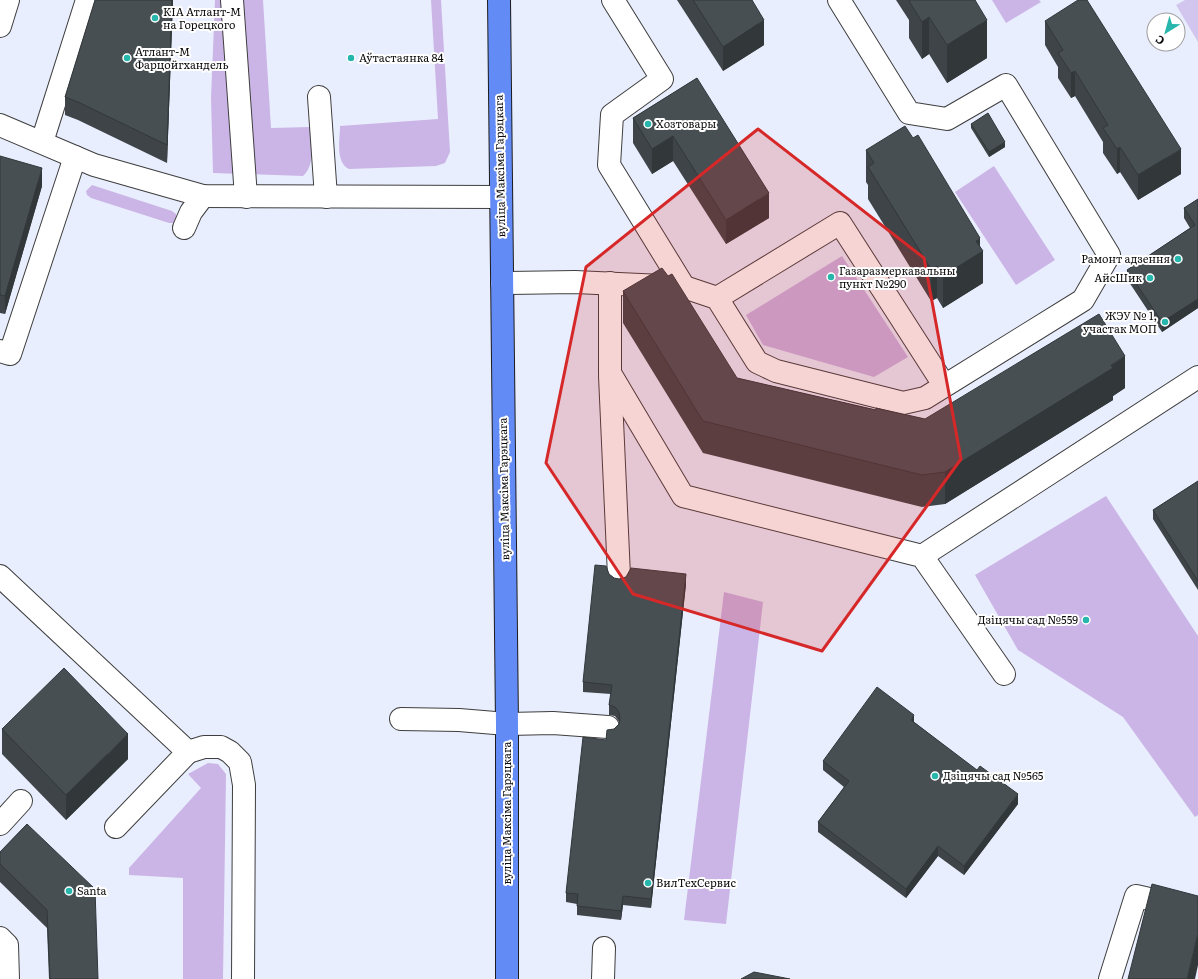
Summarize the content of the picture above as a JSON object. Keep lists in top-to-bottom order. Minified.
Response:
{"streets":{"main road":["вуліца Максіма Гарэцкага"]},"places":["KIA Атлант-М на Горецкого","Атлант-М Фарцойгхандель","Аўтастаянка 84","Хозтовары","Рамонт адзення","Газаразмеркавальны пункт №290","АйсШик","ЖЭУ № 1, участак МОП","Дзіцячы сад №559","Дзіцячы сад №565","ВилТехСервис","Santa"],"north":"bottom left"}
